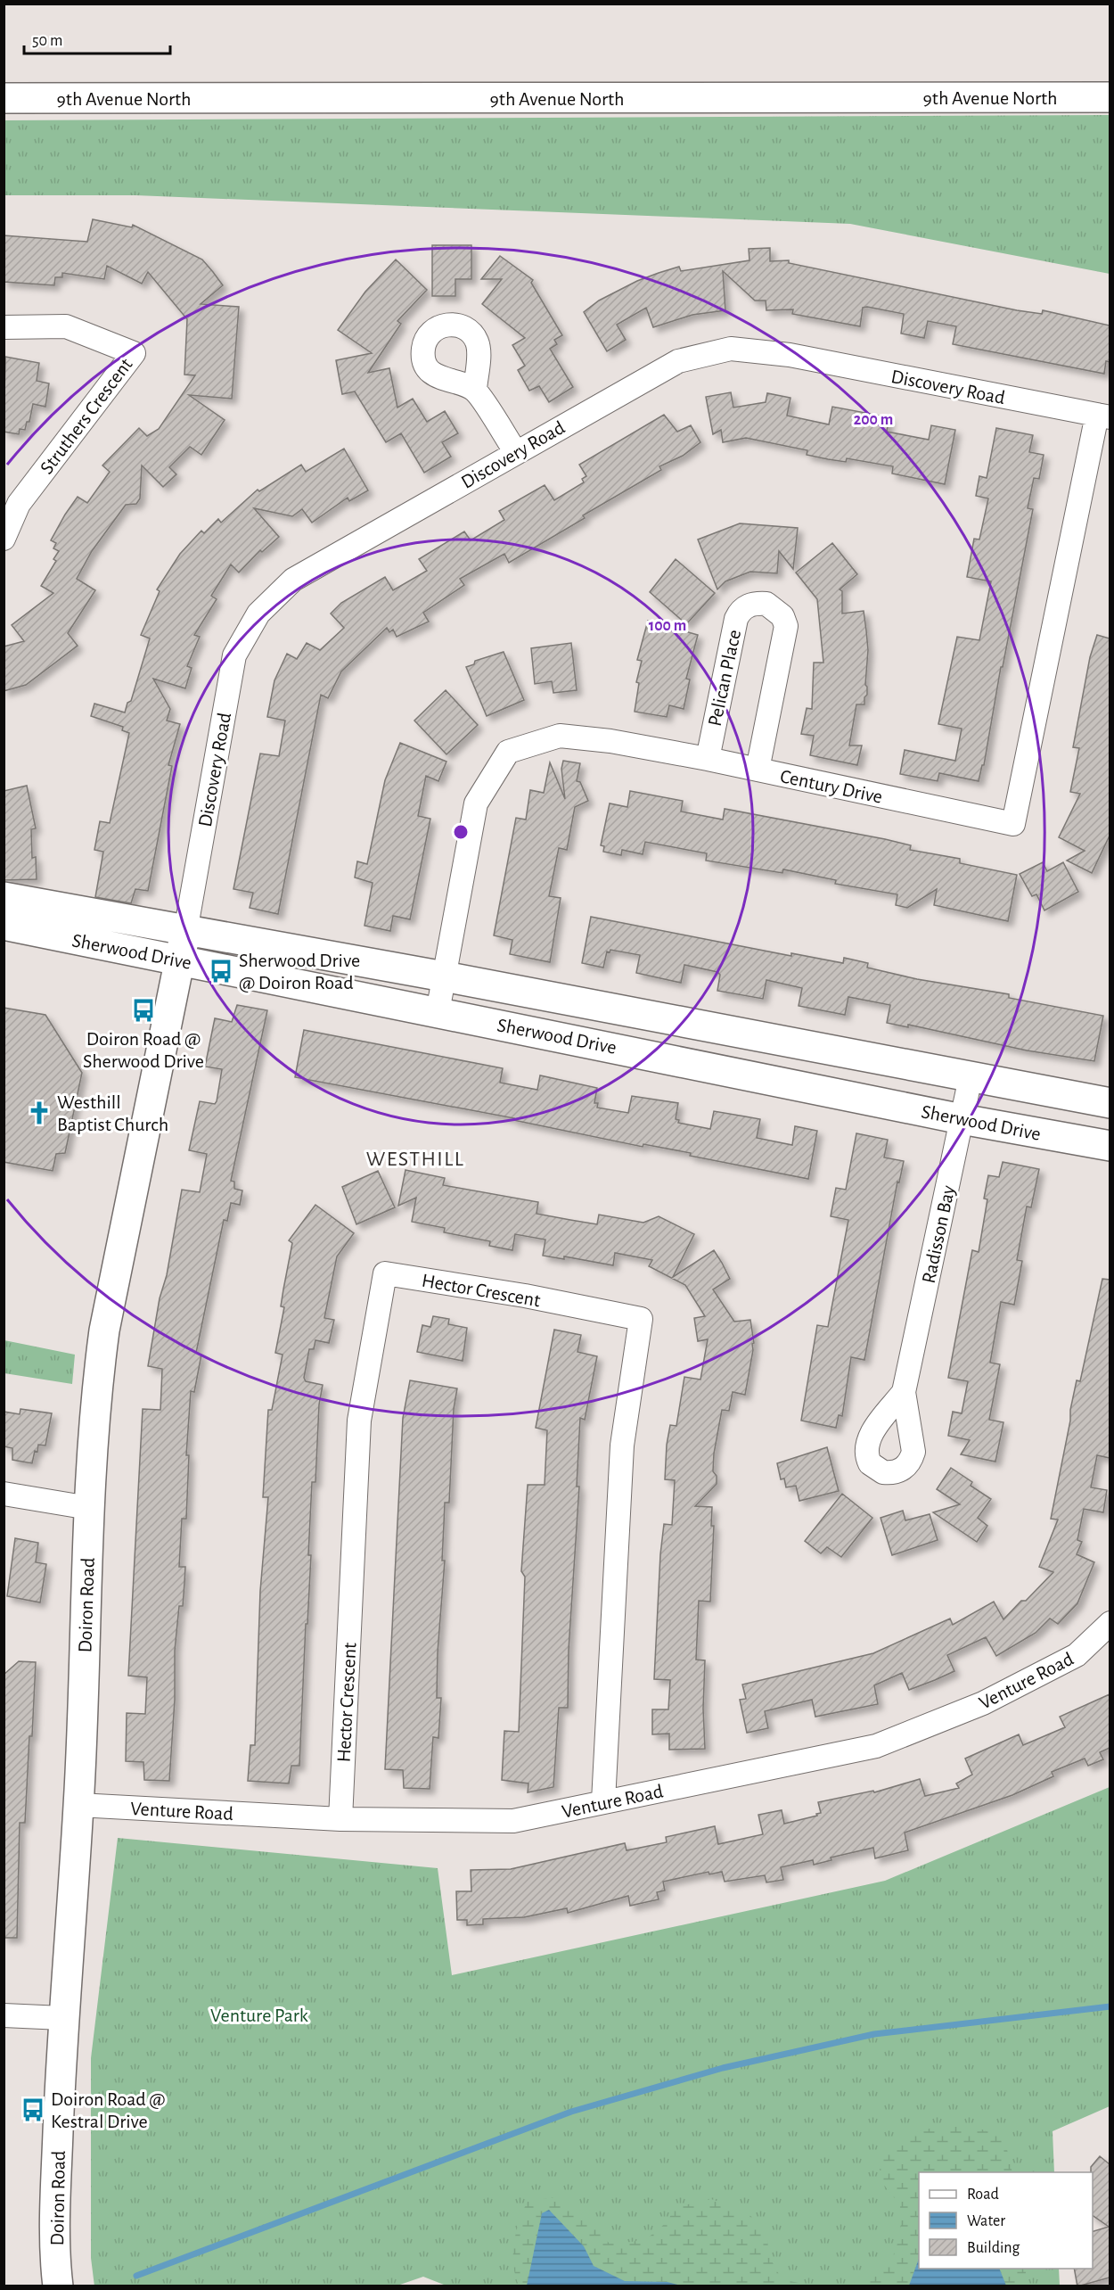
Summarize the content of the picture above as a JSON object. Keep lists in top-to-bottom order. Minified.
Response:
{"streets":{"street":["9th Avenue North","Discovery Road","Struthers Crescent","Pelican Place","Century Drive","Sherwood Drive","Radisson Bay","Hector Crescent","Doiron Road","Venture Road"]},"crossings":[["Discovery Road","Century Drive"],["Discovery Road","Sherwood Drive"],["Discovery Road","Doiron Road"],["Pelican Place","Century Drive"],["Century Drive","Sherwood Drive"],["Sherwood Drive","Radisson Bay"],["Sherwood Drive","Doiron Road"],["Hector Crescent","Venture Road"],["Doiron Road","Venture Road"]],"districts":["WESTHILL"],"parks":["Venture Park"],"places":{"bus stop":["Sherwood Drive @ Doiron Road","Doiron Road @ Sherwood Drive","Doiron Road @ Kestral Drive"],"church":["Westhill Baptist Church"]},"legend":["Road","Water","Building"],"scale_bar":"50 m","rings":["200 m","100 m"]}
